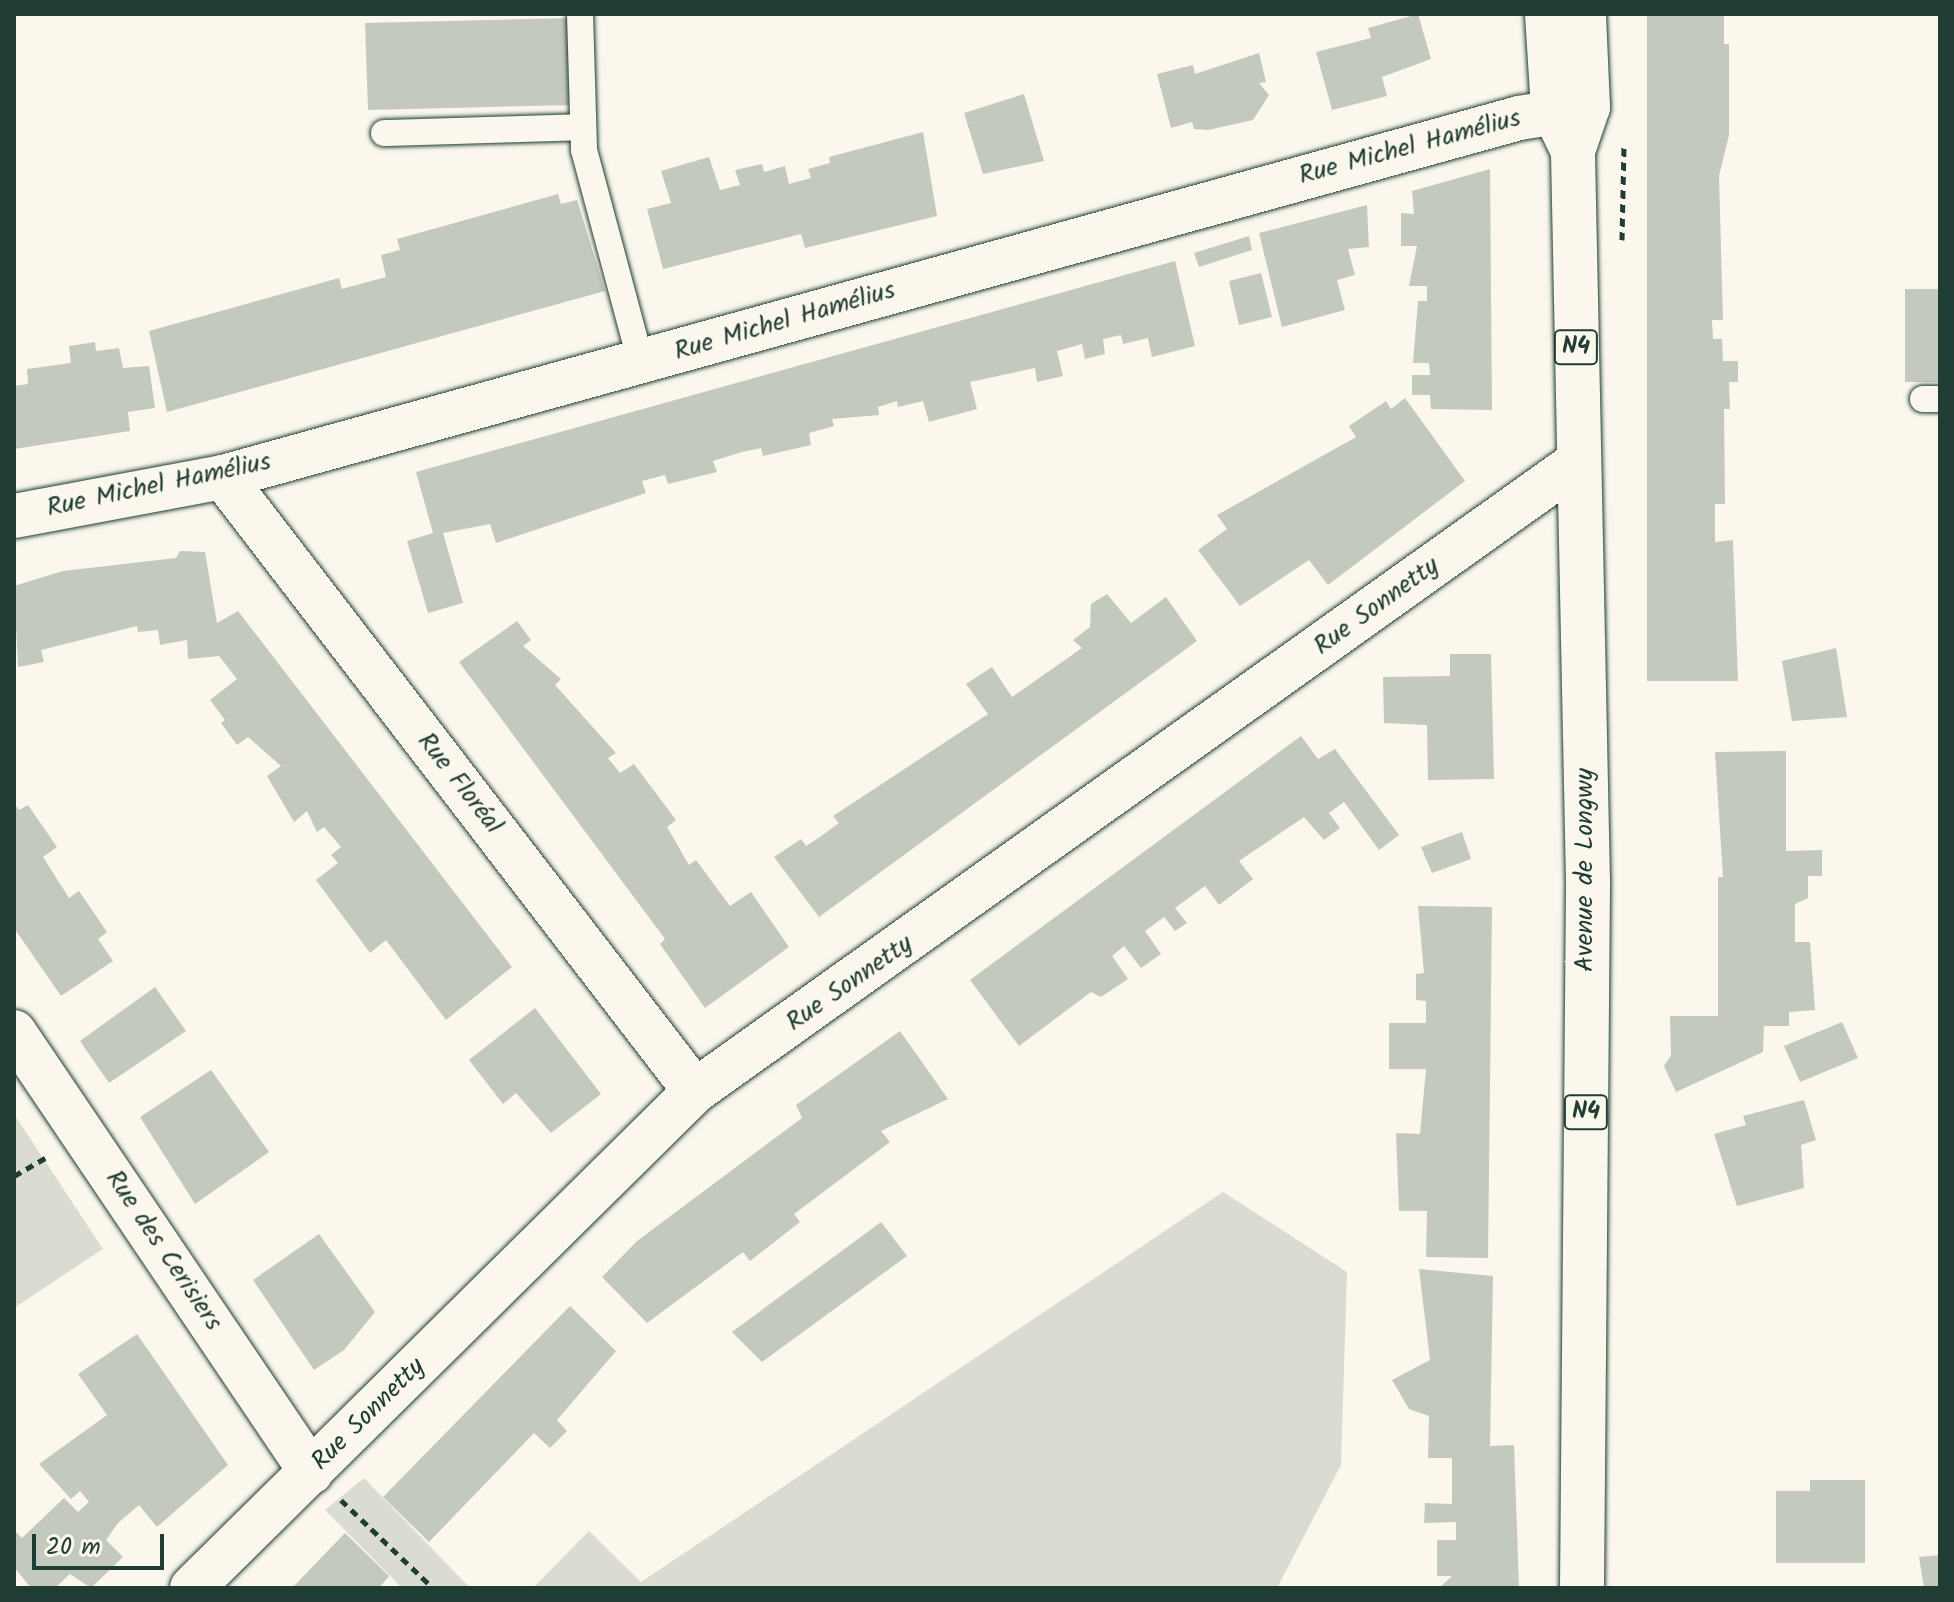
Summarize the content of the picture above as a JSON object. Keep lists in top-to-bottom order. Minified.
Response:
{"streets":{"street":["Rue Michel Hamélius","N4","Rue Sonnetty","Rue Floréal","Avenue de Longwy","Rue des Cerisiers"]},"crossings":[["Rue Michel Hamélius","Rue Floréal"],["Rue Michel Hamélius","Avenue de Longwy"],["Rue Sonnetty","Rue Floréal"],["Rue Sonnetty","Avenue de Longwy"],["Rue Sonnetty","Rue des Cerisiers"]],"scale_bar":"20 m"}
